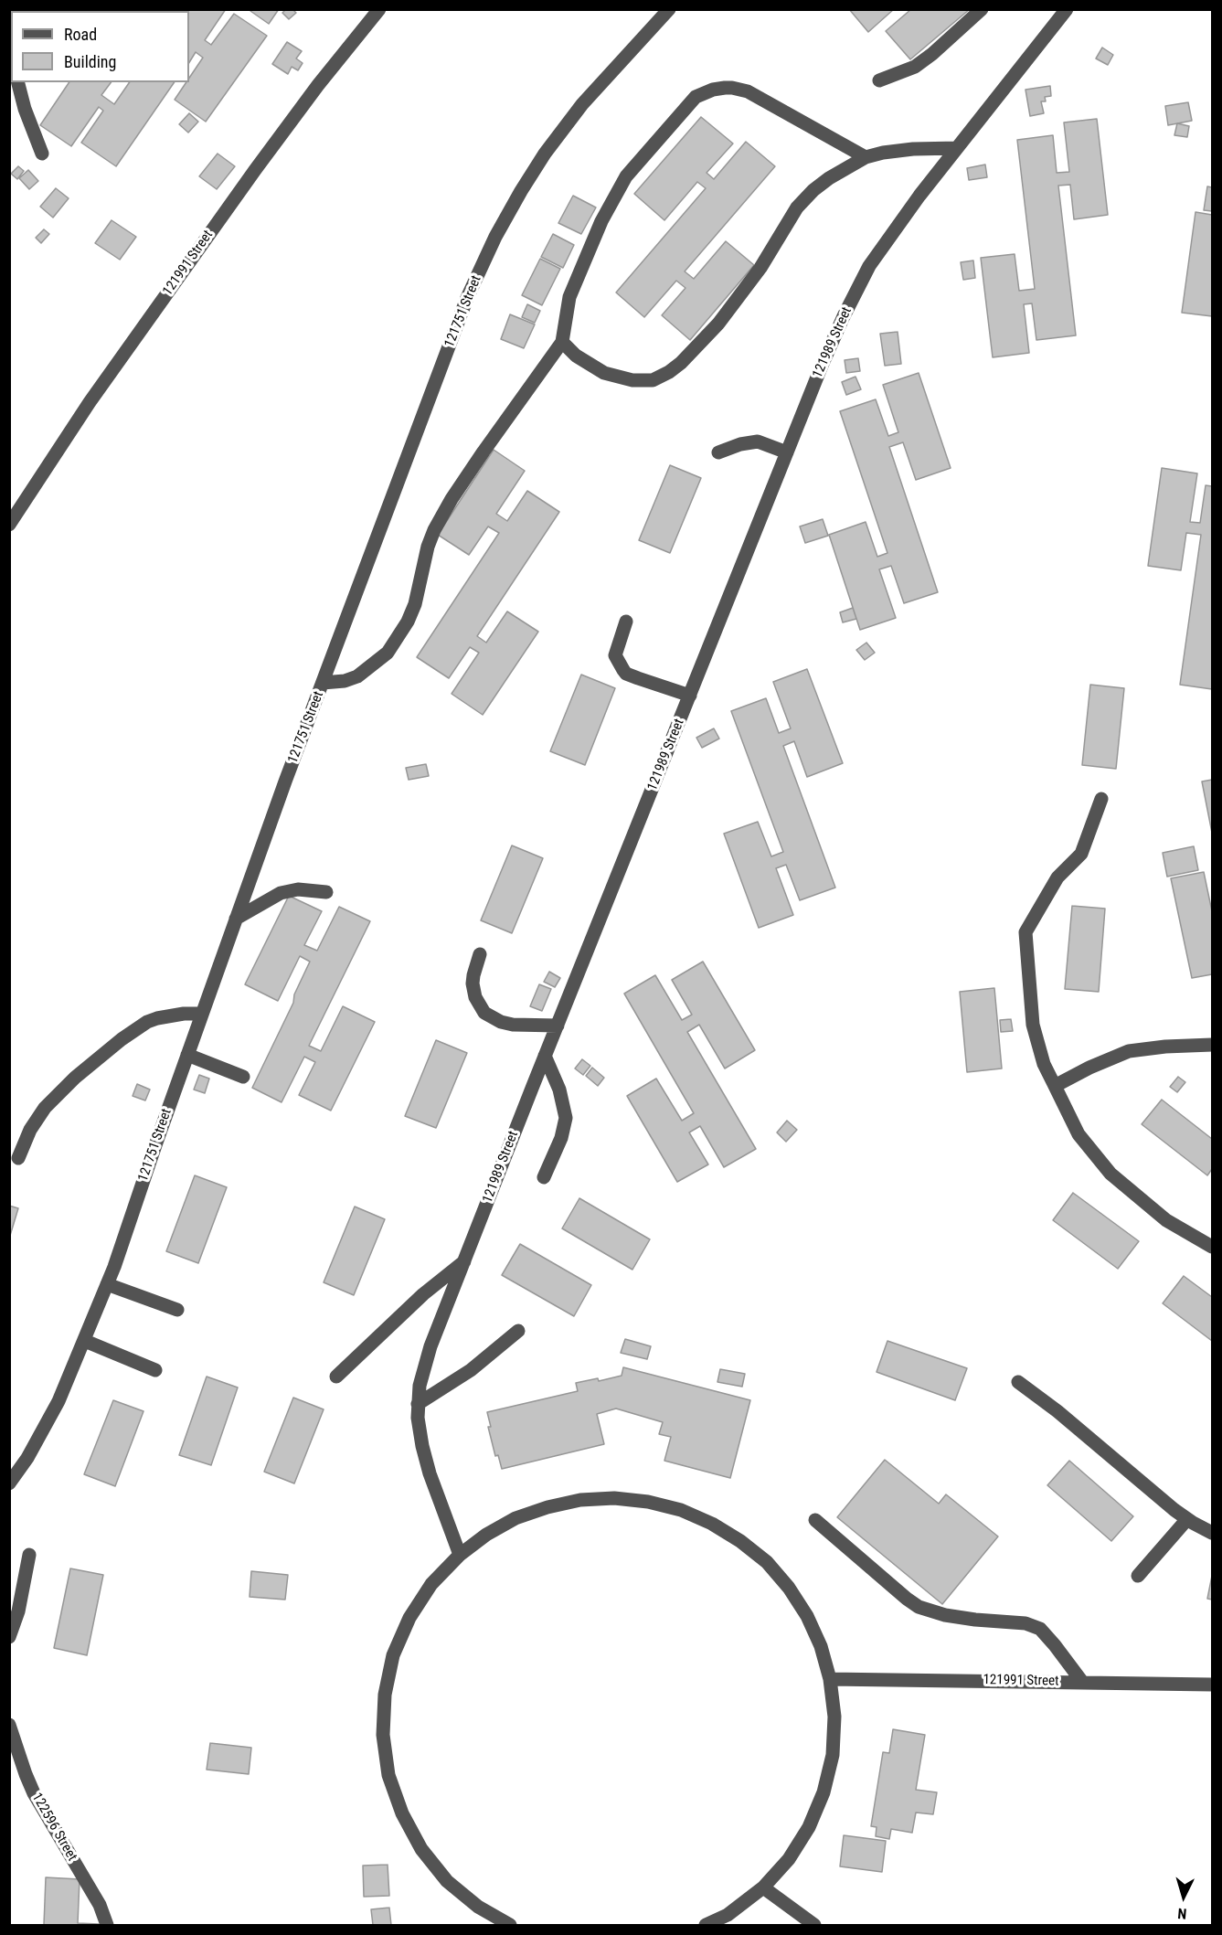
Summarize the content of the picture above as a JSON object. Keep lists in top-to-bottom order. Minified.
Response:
{"streets":{"street":["121991 Street","121751 Street","121989 Street","122596 Street"]},"legend":["Road","Building"],"north":"bottom"}
